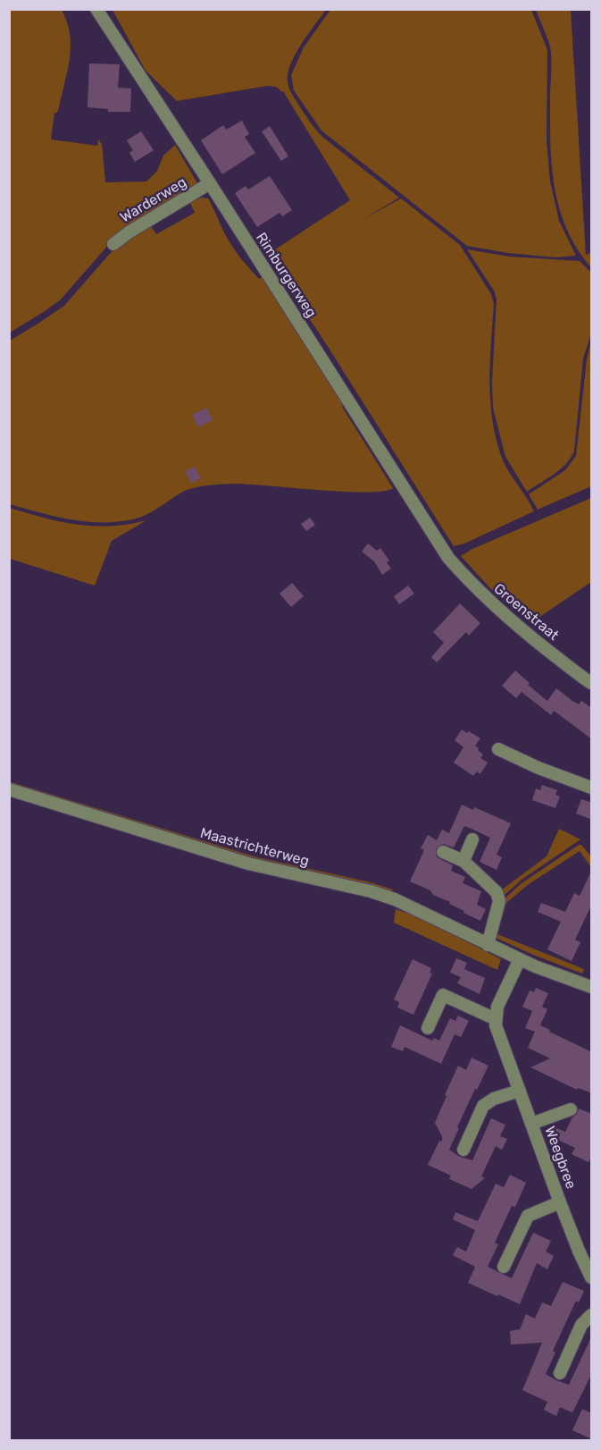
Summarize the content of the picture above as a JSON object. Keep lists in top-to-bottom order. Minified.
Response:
{"streets":{"street":["Warderweg","Rimburgerweg","Groenstraat","Maastrichterweg","Weegbree"]},"crossings":[["Warderweg","Rimburgerweg"],["Rimburgerweg","Groenstraat"]]}
